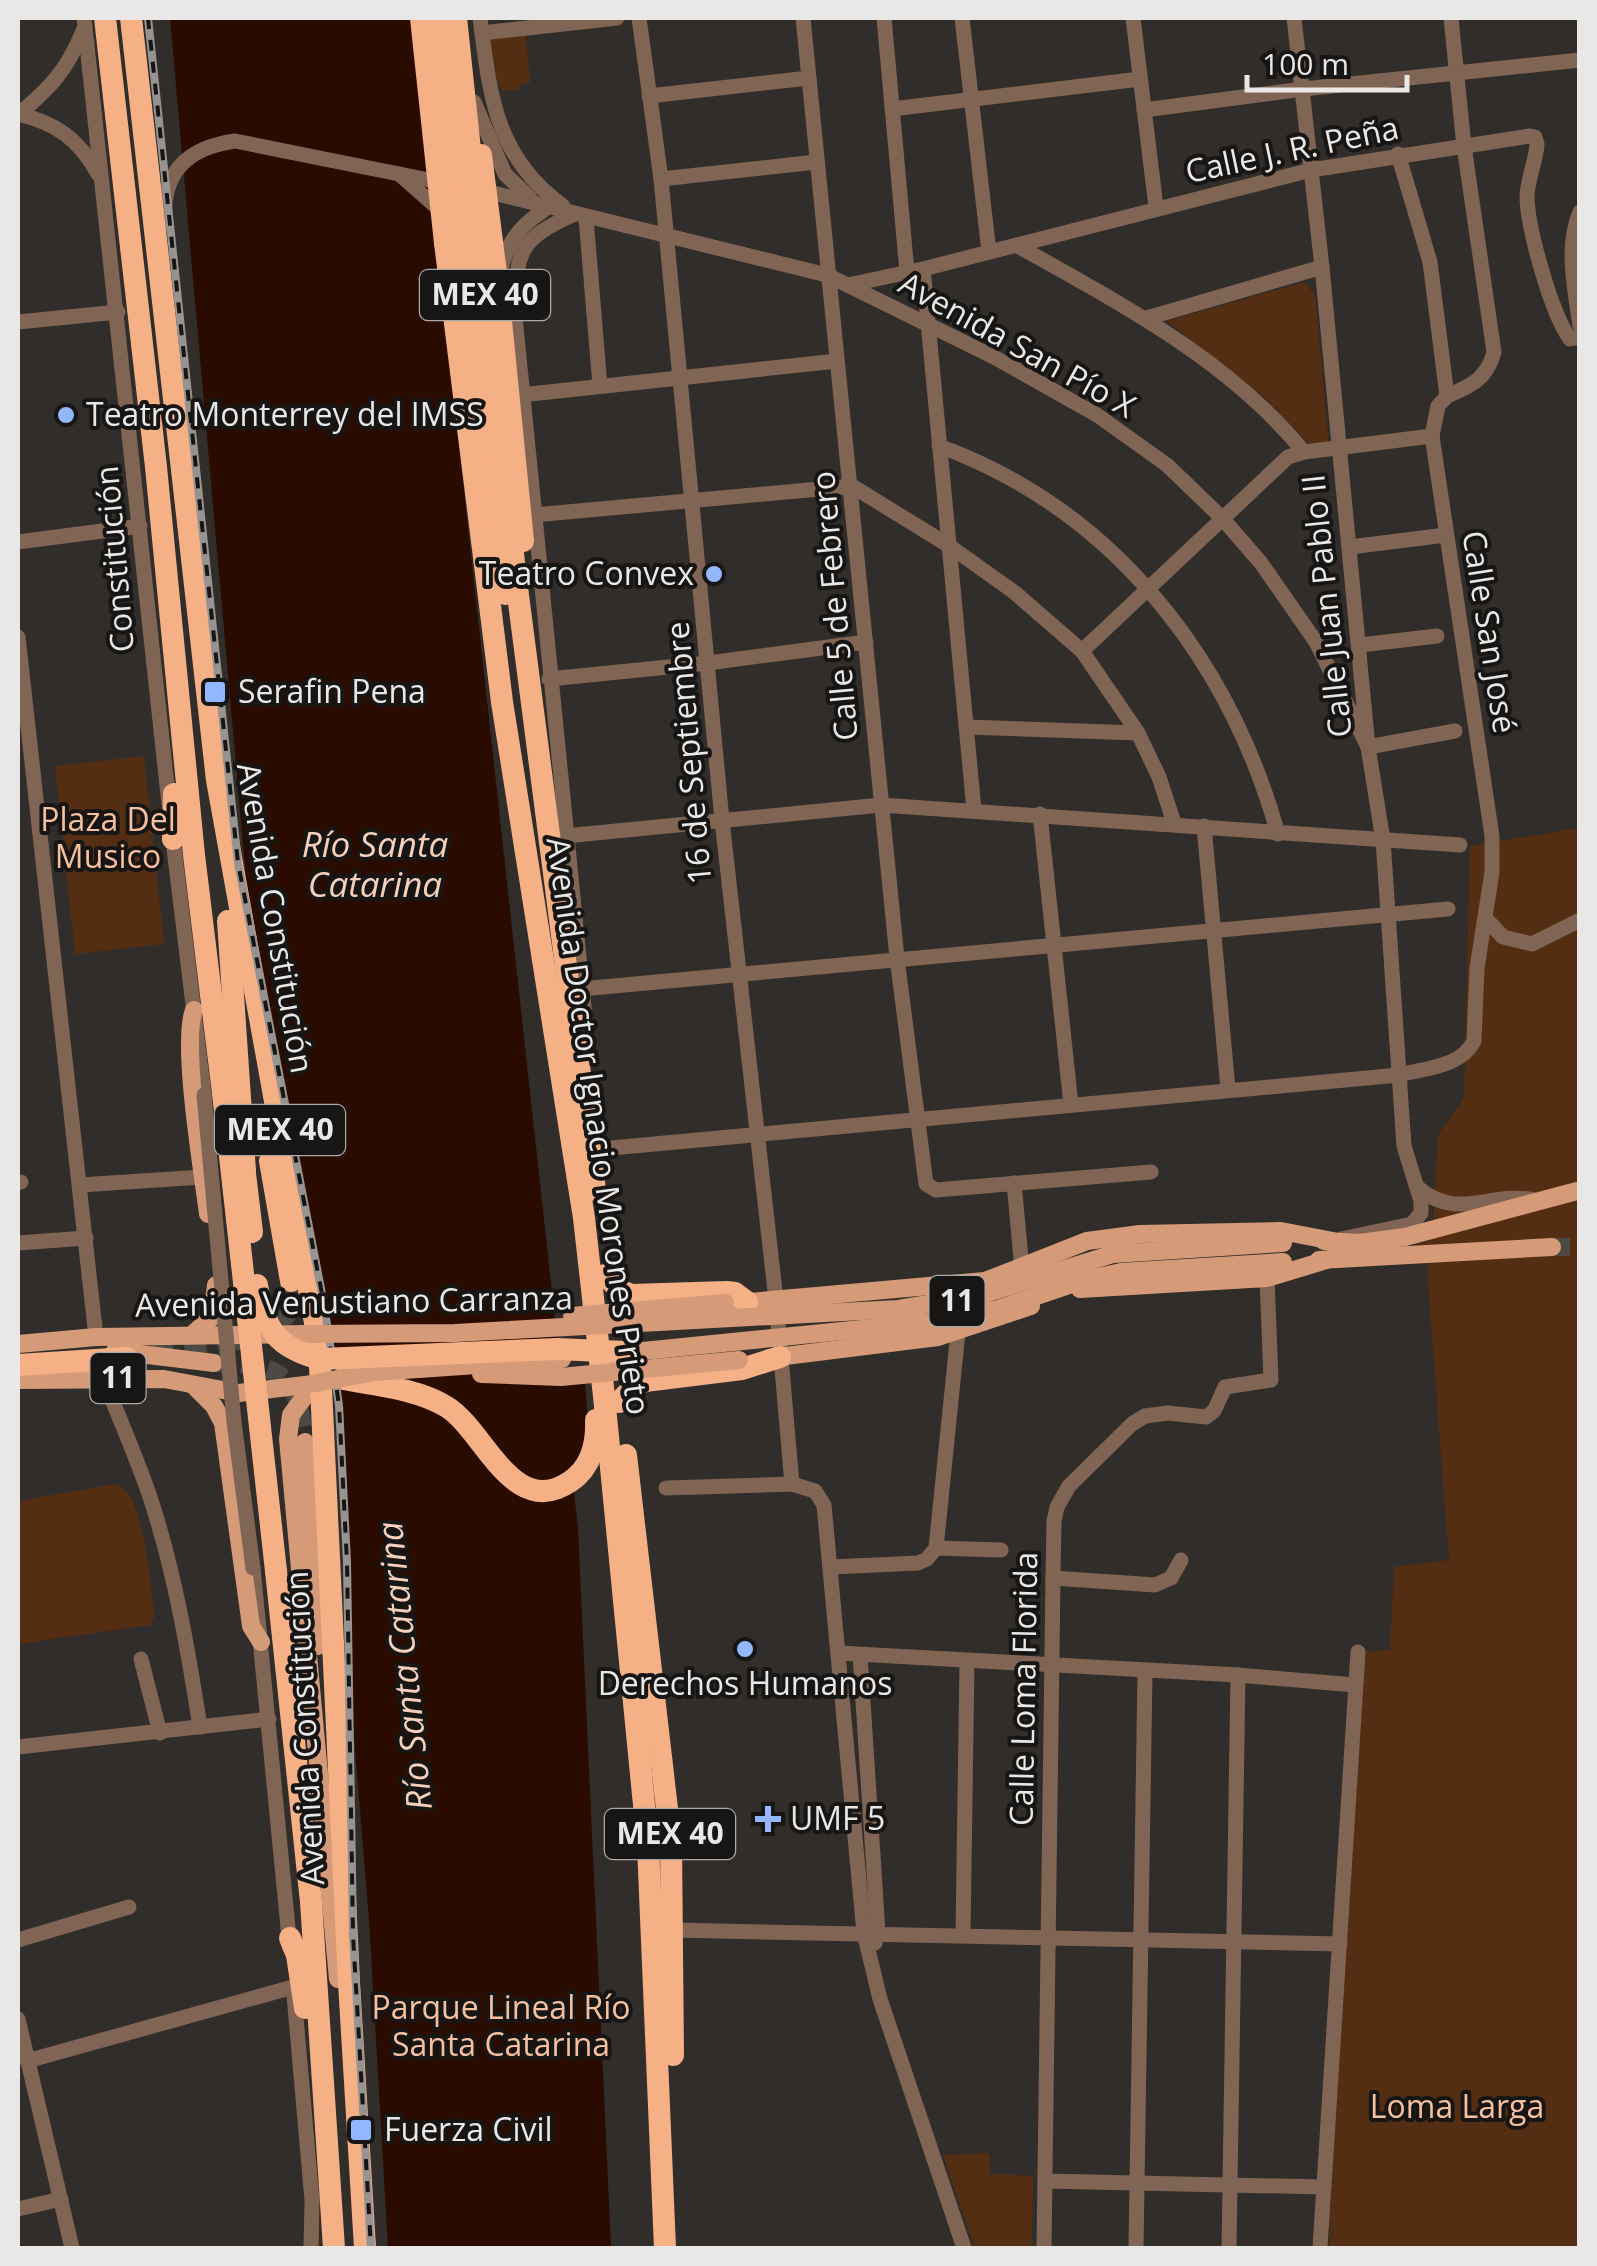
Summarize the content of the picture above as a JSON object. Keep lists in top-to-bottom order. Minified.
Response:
{"streets":{"highway":["MEX 40","Avenida Constitución","Avenida Doctor Ignacio Morones Prieto"],"main road":["11","Avenida Venustiano Carranza"],"street":["Calle J. R. Peña","Avenida San Pío X","Constitución","Calle 5 de Febrero","Calle Juan Pablo II","Calle San José","16 de Septiembre","Calle Loma Florida"]},"crossings":[["Calle J. R. Peña","Avenida San Pío X"],["Calle J. R. Peña","Calle Juan Pablo II"],["Calle J. R. Peña","Calle San José"],["MEX 40","Avenida San Pío X"],["MEX 40","Avenida Doctor Ignacio Morones Prieto"],["Avenida San Pío X","Calle 5 de Febrero"],["Avenida San Pío X","Calle Juan Pablo II"],["Avenida San Pío X","16 de Septiembre"],["Avenida San Pío X","Avenida Constitución"],["Constitución","Avenida Constitución"],["Calle Juan Pablo II","Calle San José"]],"water":["Río Santa Catarina"],"parks":["Plaza Del Musico","Parque Lineal Río Santa Catarina","Loma Larga"],"places":{"other":["Teatro Monterrey del IMSS","Teatro Convex","Derechos Humanos"],"transit":["Serafin Pena","Fuerza Civil"],"health":["UMF 5"]},"scale_bar":"100 m"}
